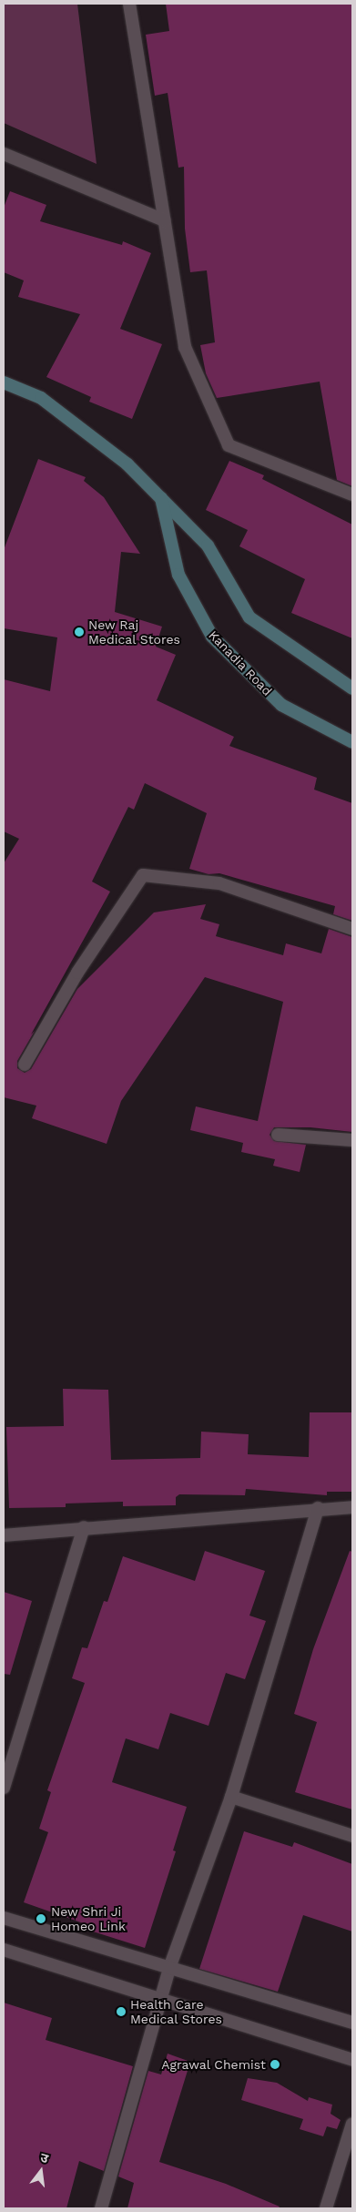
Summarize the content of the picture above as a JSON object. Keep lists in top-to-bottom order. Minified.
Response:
{"streets":{"main road":["Kanadia Road"]},"places":["New Raj Medical Stores","New Shri Ji Homeo Link","Health Care Medical Stores","Agrawal Chemist"],"north":"top"}
